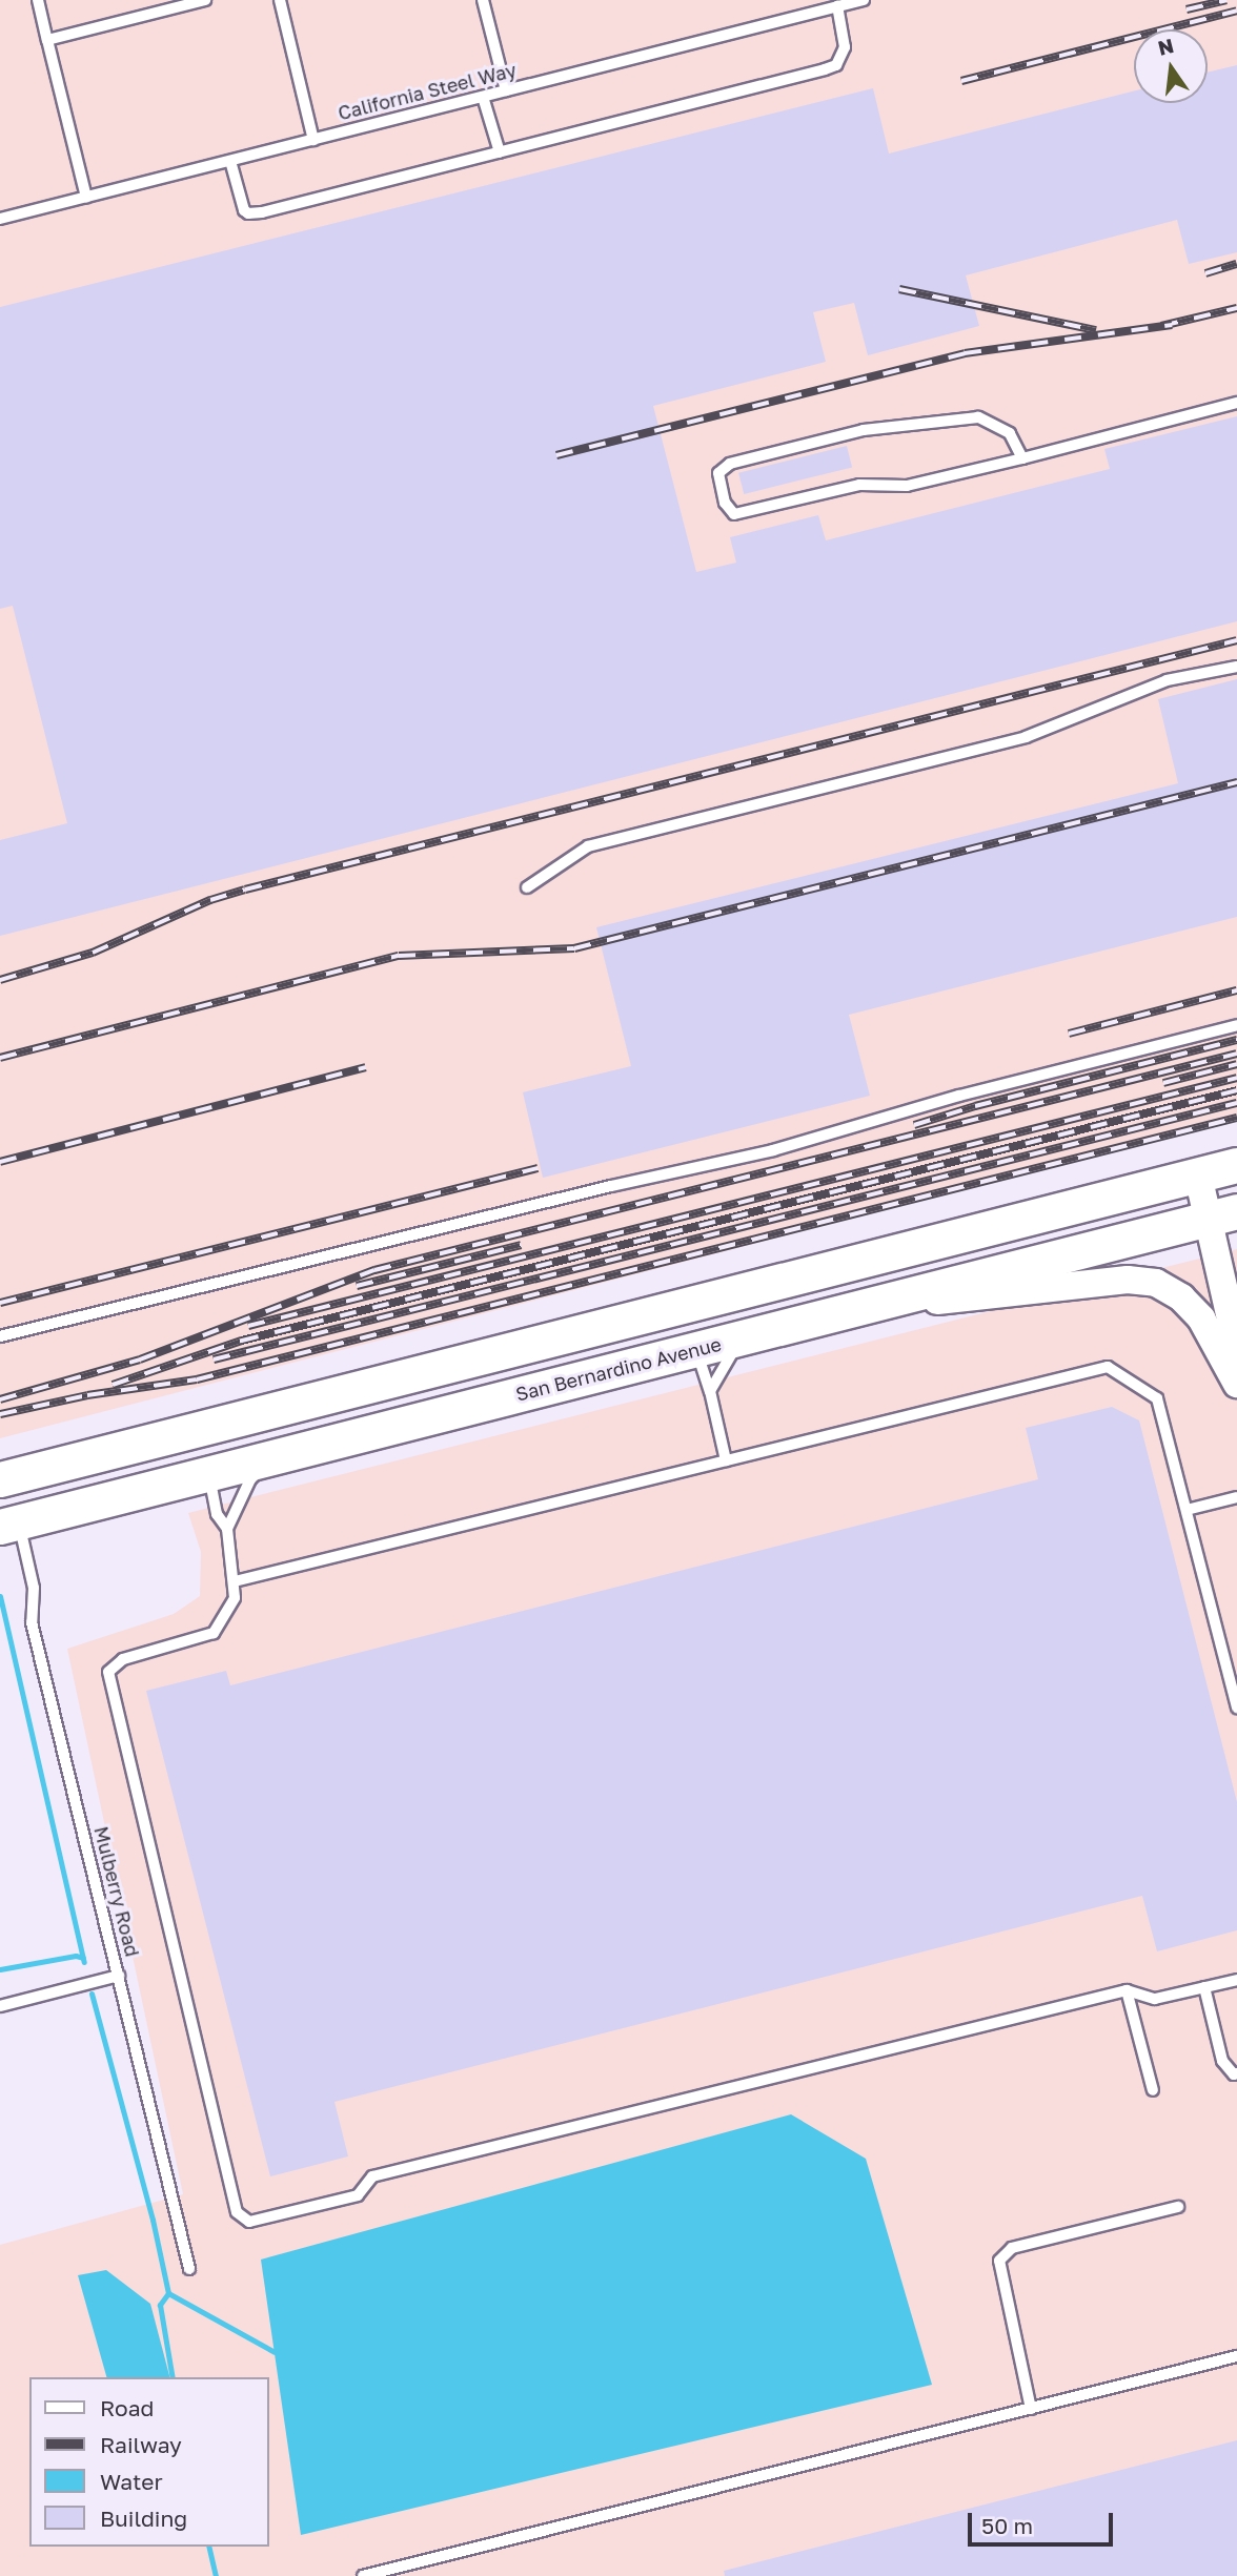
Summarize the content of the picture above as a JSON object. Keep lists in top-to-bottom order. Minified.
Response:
{"streets":{"main road":["San Bernardino Avenue"],"lane":["California Steel Way","Mulberry Road"]},"crossings":[["San Bernardino Avenue","Mulberry Road"]],"legend":["Road","Railway","Water","Building"],"scale_bar":"50 m","north":"top"}
